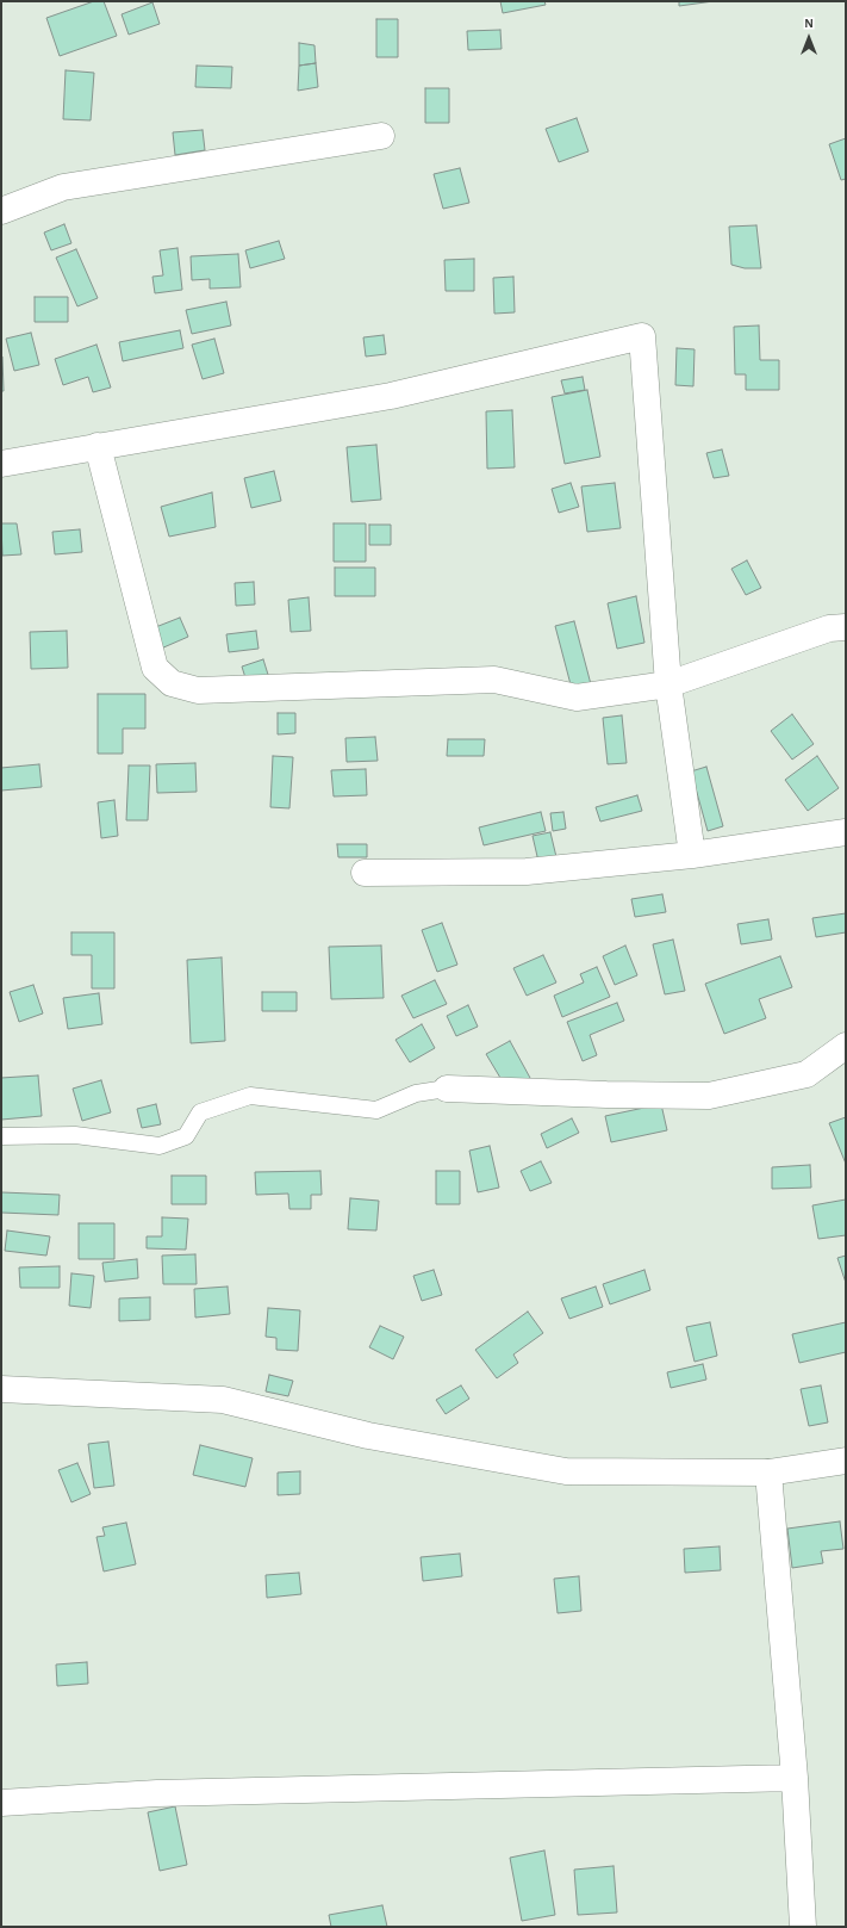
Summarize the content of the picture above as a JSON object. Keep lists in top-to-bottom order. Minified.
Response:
{"north":"top"}
